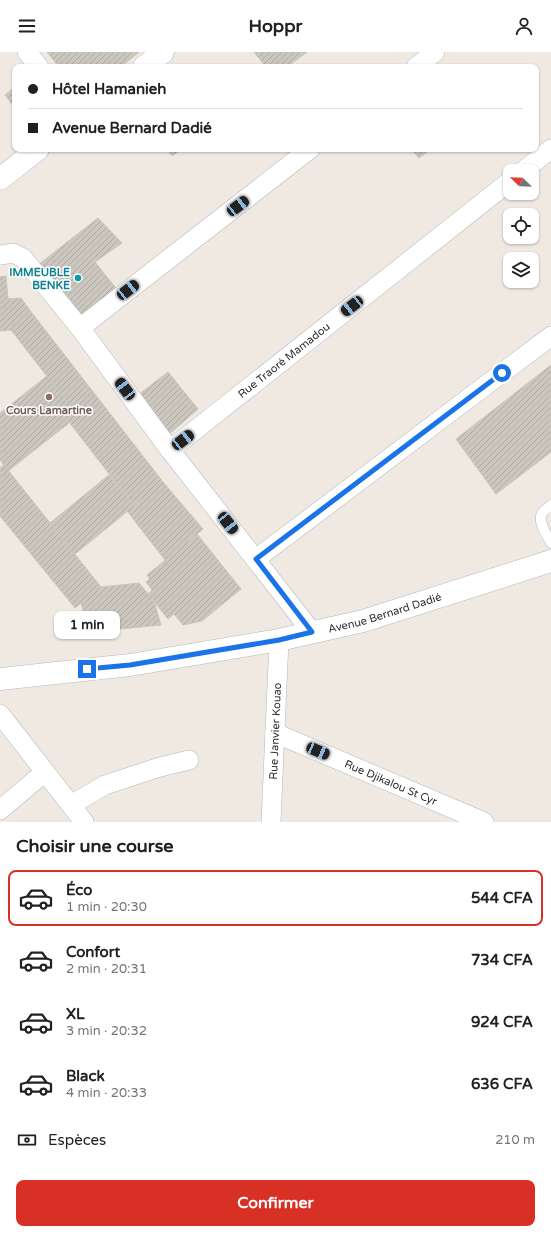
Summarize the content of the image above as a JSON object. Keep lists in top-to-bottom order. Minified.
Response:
{"streets":{"street":["Rue Traoré Mamadou","Avenue Bernard Dadié","Rue Janvier Kouao","Rue Djikalou St Cyr"]},"crossings":[["Avenue Bernard Dadié","Rue Janvier Kouao"],["Rue Janvier Kouao","Rue Djikalou St Cyr"]],"places":["IMMEUBLE BENKE","Cours Lamartine"],"north":"top left","page":{"header":"Hoppr","banner":["Hôtel Hamanieh","Avenue Bernard Dadié"],"bubble":"1 min","heading":"Choisir une course","list":[{"name":"Éco","note":"1 min · 20:30","value":"544 CFA"},{"name":"Confort","note":"2 min · 20:31","value":"734 CFA"},{"name":"XL","note":"3 min · 20:32","value":"924 CFA"},{"name":"Black","note":"4 min · 20:33","value":"636 CFA"}],"pay":["Espèces","210 m"],"buttons":"Confirmer"}}
